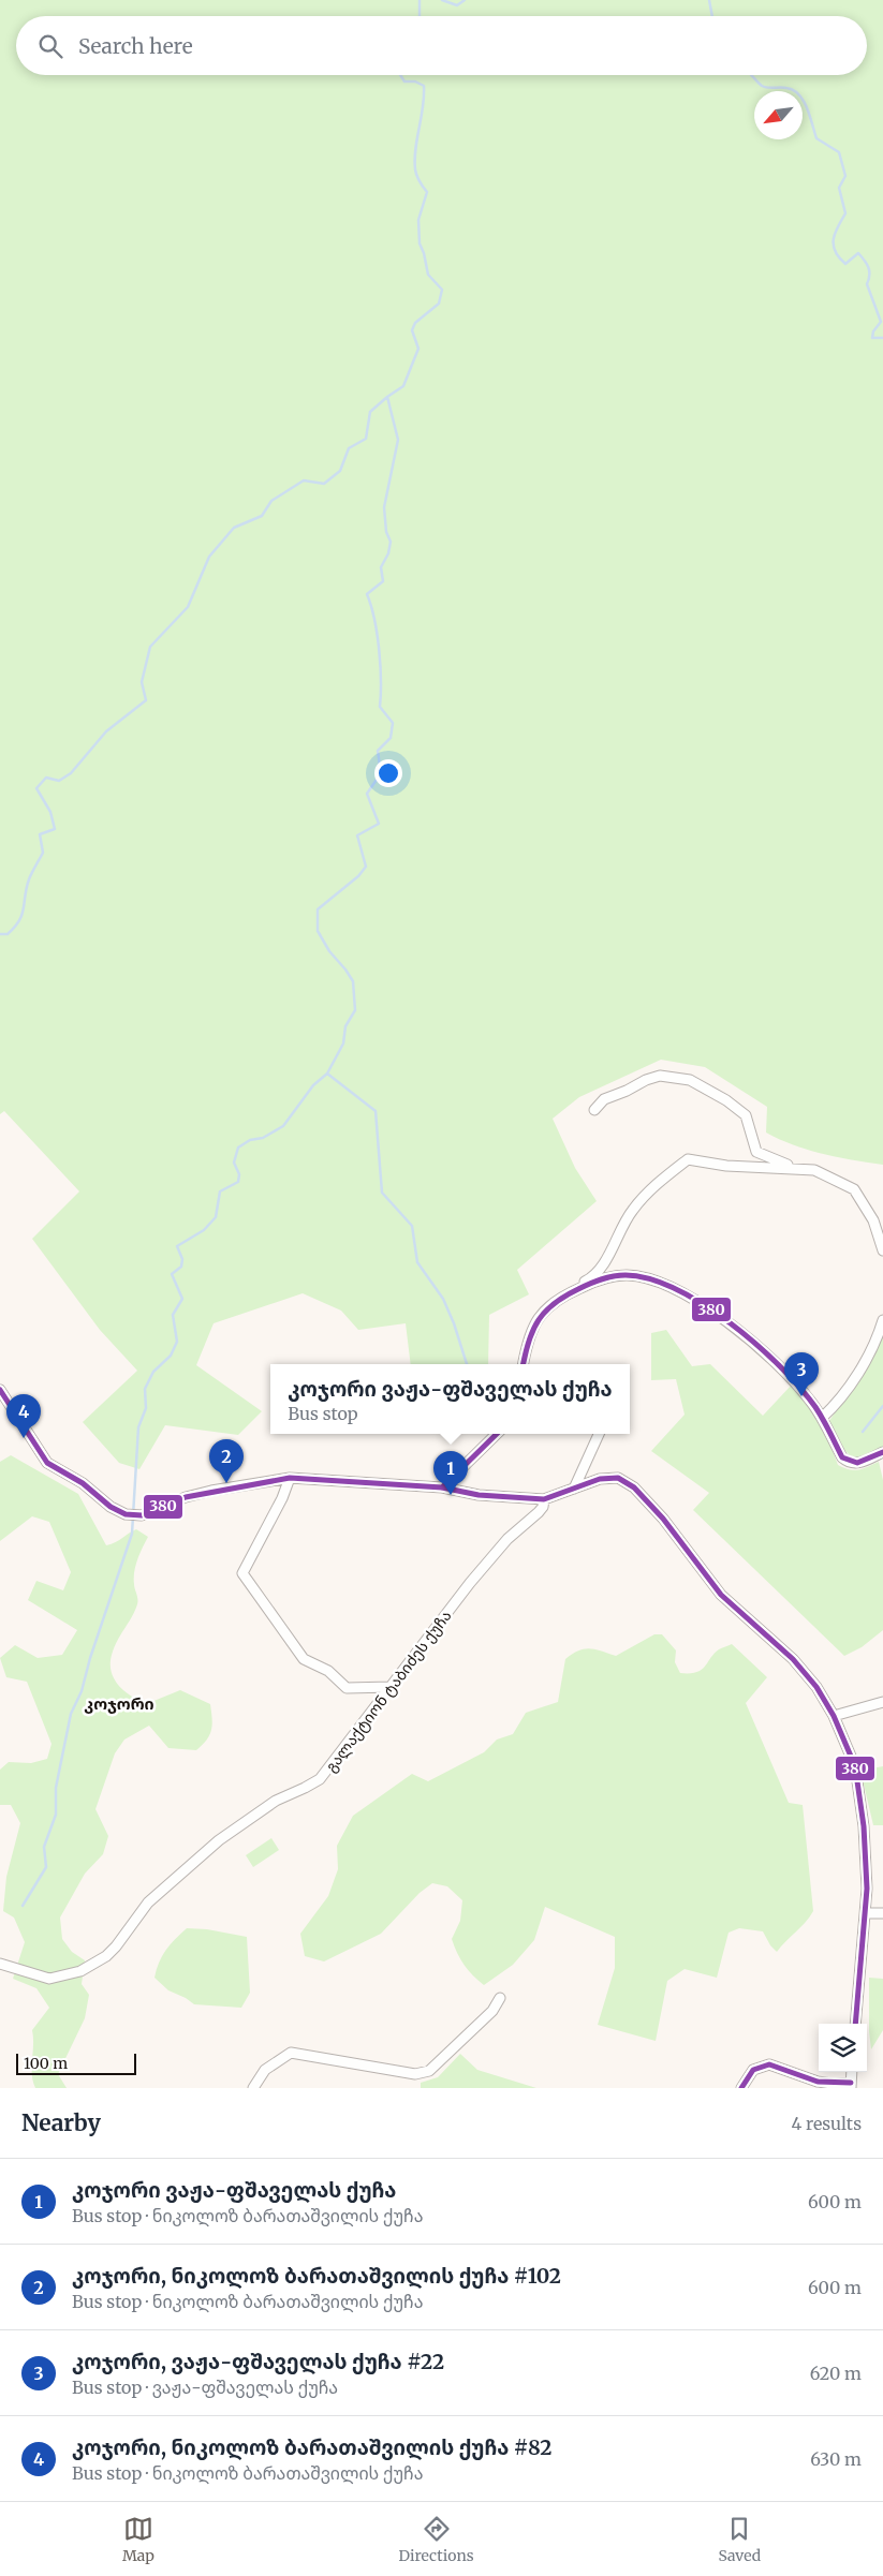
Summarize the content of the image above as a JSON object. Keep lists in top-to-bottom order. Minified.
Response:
{"streets":{"street":["გალაქტიონ ტაბიძეს ქუჩა"]},"districts":["კოჯორი"],"lines":["transit line 380"],"scale_bar":"100 m","north":"bottom left","page":{"search":"Search here","pins":["3","4","2","1"],"popup":["კოჯორი ვაჟა-ფშაველას ქუჩა","Bus stop"],"scale":"100 m","heading":["Nearby","4 results"],"list":[{"mark":"1","name":"კოჯორი ვაჟა-ფშაველას ქუჩა","note":"Bus stop · ნიკოლოზ ბარათაშვილის ქუჩა","value":"600 m"},{"mark":"2","name":"კოჯორი, ნიკოლოზ ბარათაშვილის ქუჩა #102","note":"Bus stop · ნიკოლოზ ბარათაშვილის ქუჩა","value":"600 m"},{"mark":"3","name":"კოჯორი, ვაჟა-ფშაველას ქუჩა #22","note":"Bus stop · ვაჟა-ფშაველას ქუჩა","value":"620 m"},{"mark":"4","name":"კოჯორი, ნიკოლოზ ბარათაშვილის ქუჩა #82","note":"Bus stop · ნიკოლოზ ბარათაშვილის ქუჩა","value":"630 m"}],"nav":["Map","Directions","Saved"]}}
